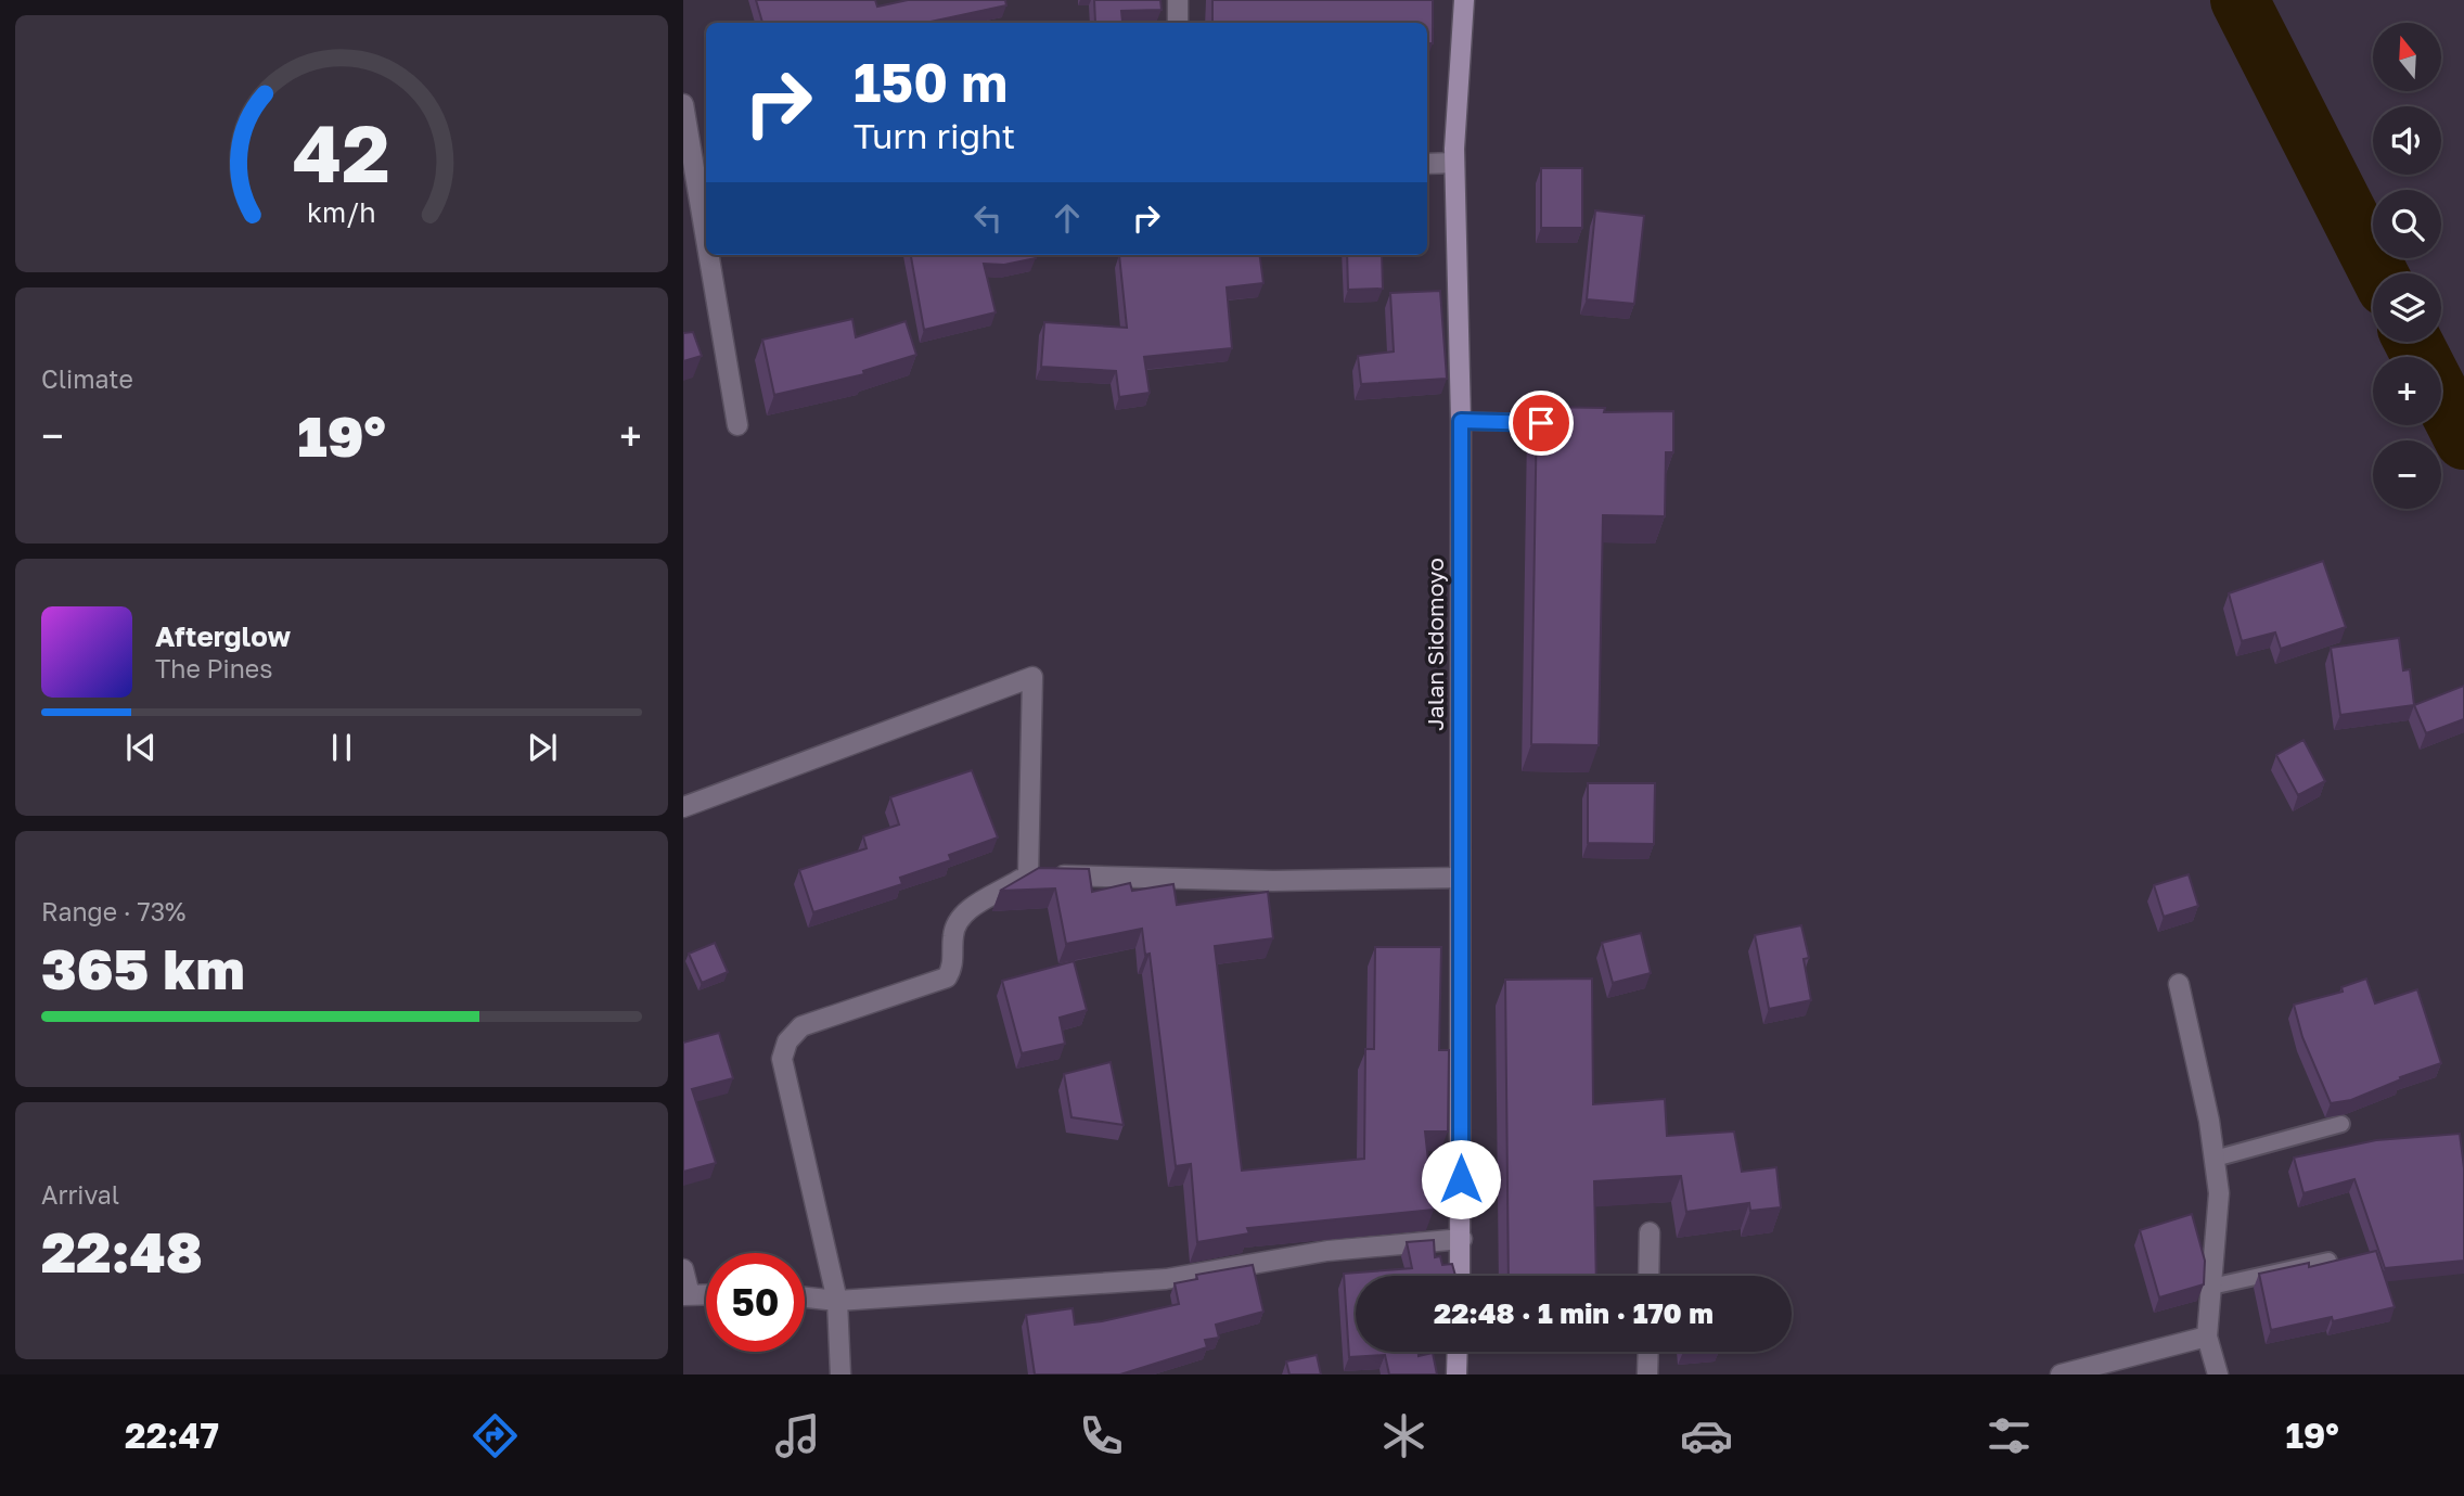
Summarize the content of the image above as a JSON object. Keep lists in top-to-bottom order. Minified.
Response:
{"streets":{"main road":["Jalan Sidomoyo"]},"north":"top","page":{"map_buttons":["+","−"],"turn":["150 m","Turn right"],"tile":["Climate",["Range · 73%","365 km"],["Arrival","22:48"]],"heat":["−","19°","+"],"song":["Afterglow","The Pines"],"limit":"50","trip":"22:48 · 1 min · 170 m","tabs":["22:47","19°"],"gauge":["42","km/h"]}}
